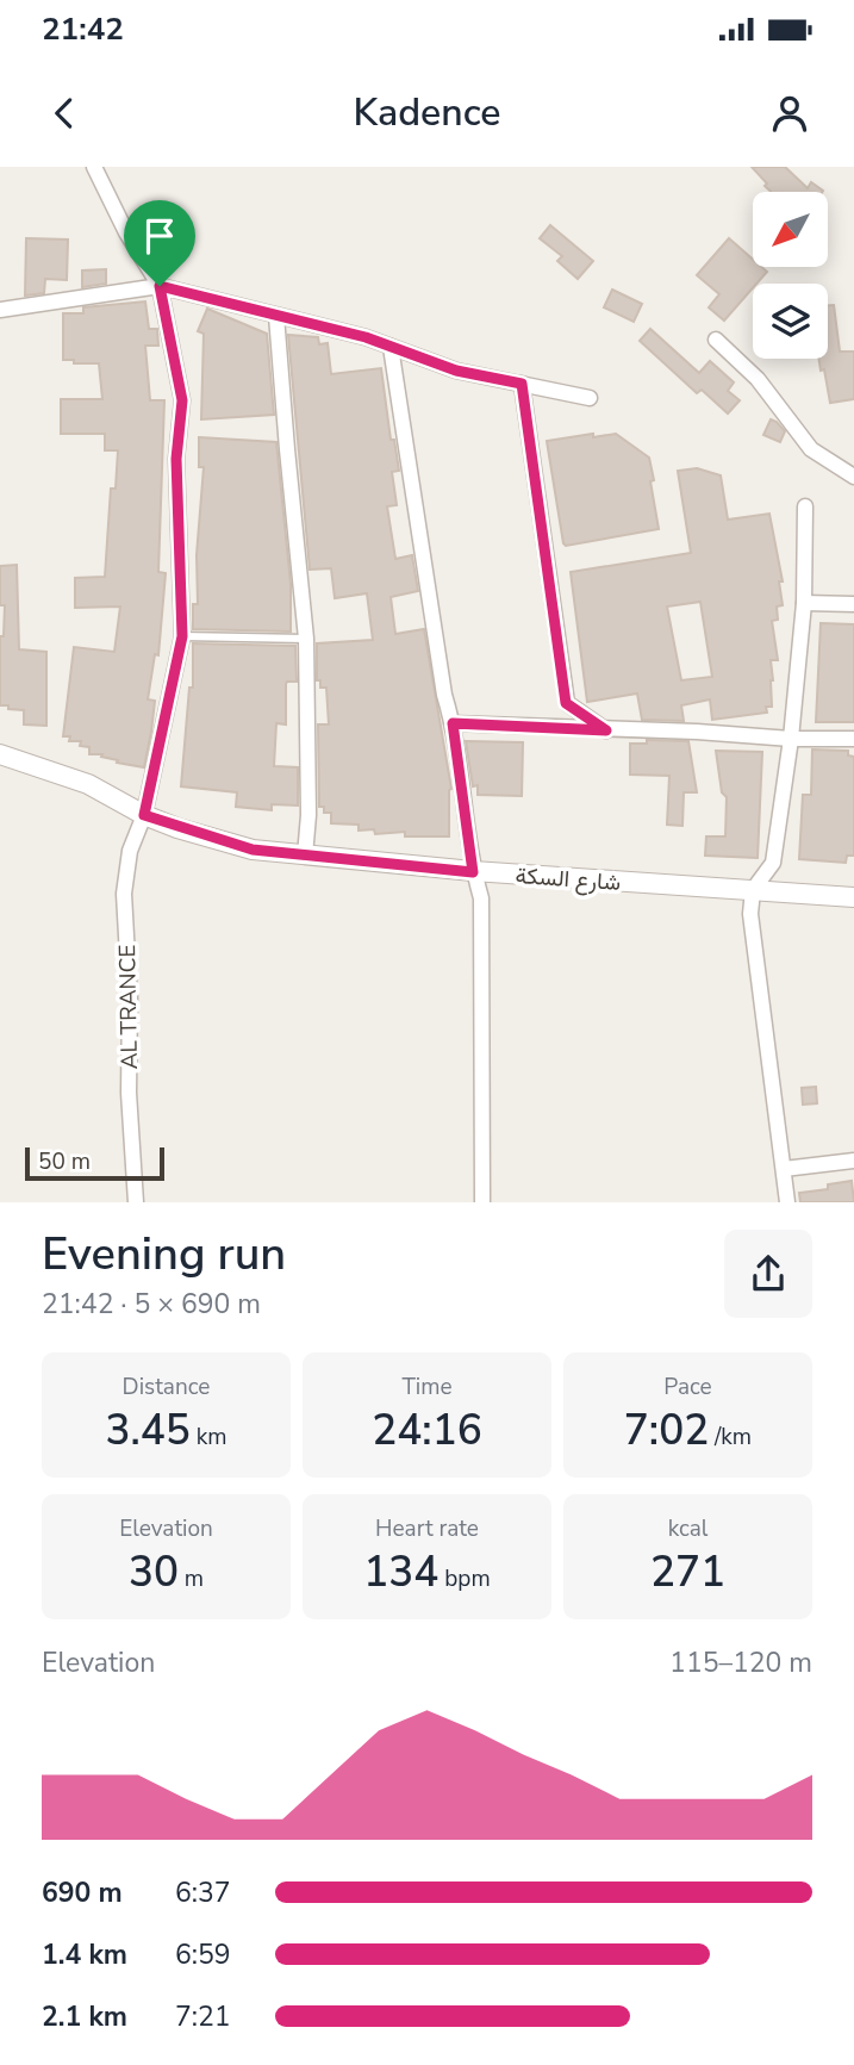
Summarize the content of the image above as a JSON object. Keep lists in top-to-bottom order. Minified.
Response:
{"streets":{"street":["شارع السكة","AL TRANCE"]},"crossings":[["شارع السكة","AL TRANCE"]],"scale_bar":"50 m","north":"bottom left","page":{"status":"21:42","header":"Kadence","scale":"50 m","heading":["Evening run","21:42 · 5 × 690 m"],"stats":[["Distance","3.45 km"],["Time","24:16"],["Pace","7:02 /km"],["Elevation","30 m"],["Heart rate","134 bpm"],["kcal","271"]],"chart":["Elevation","115–120 m"],"list":[{"name":"690 m","note":"6:37"},{"name":"1.4 km","note":"6:59"},{"name":"2.1 km","note":"7:21"}]}}
